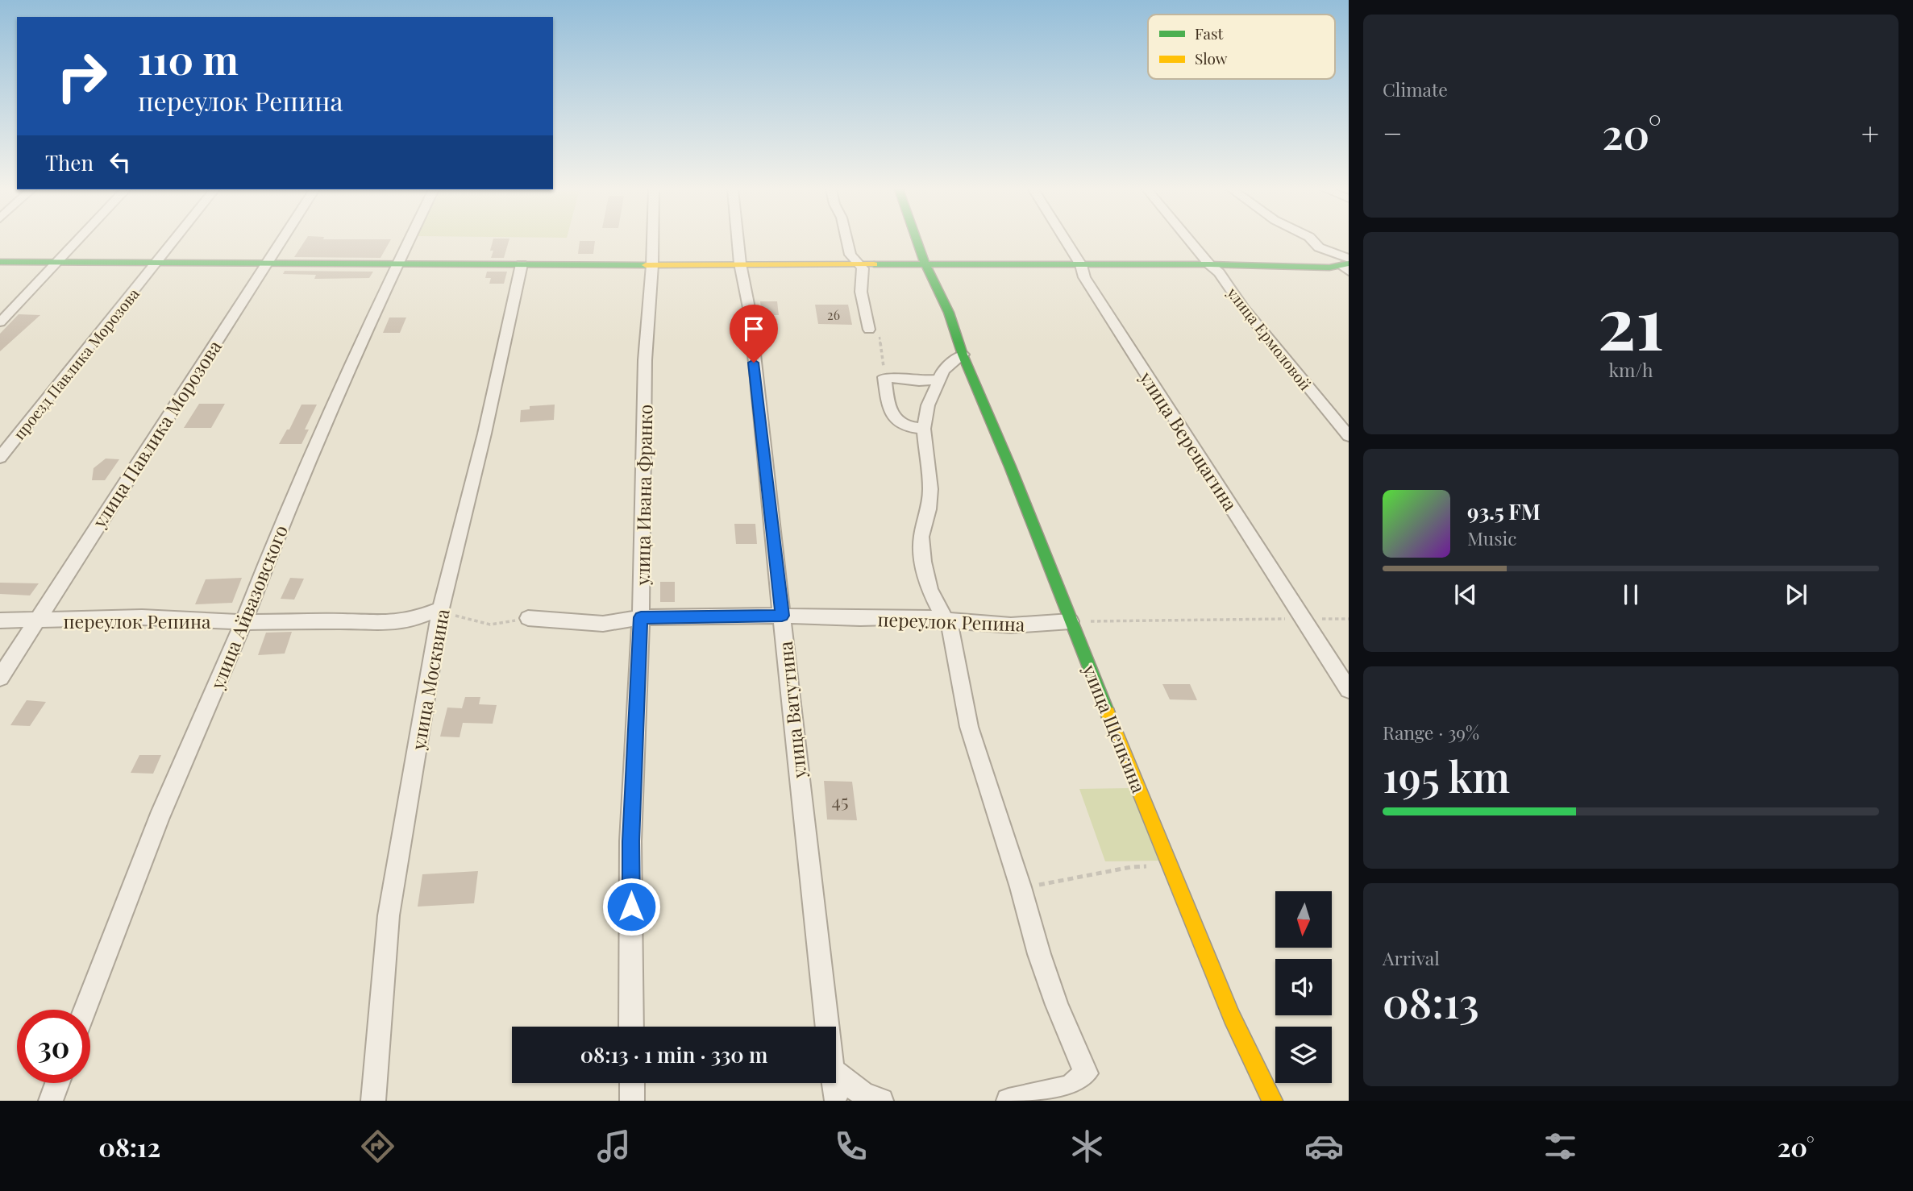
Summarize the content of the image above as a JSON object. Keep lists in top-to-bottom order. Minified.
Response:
{"streets":{"street":["улица Ермоловой","проезд Павлика Морозова","улица Павлика Морозова","улица Верещагина","улица Ивана Франко","улица Айвазовского","переулок Репина","улица Москвина","улица Ватутина","улица Щепкина"]},"crossings":[["улица Павлика Морозова","переулок Репина"],["улица Ивана Франко","переулок Репина"],["улица Айвазовского","переулок Репина"],["переулок Репина","улица Москвина"],["переулок Репина","улица Ватутина"],["переулок Репина","улица Щепкина"]],"house_numbers":["26","45"],"legend":["Fast","Slow"],"north":"bottom","page":{"tile":["Climate",["21","km/h"],["Range · 39%","195 km"],["Arrival","08:13"]],"turn":["110 m","переулок Репина"],"heat":["−","20°","+"],"then":"Then","song":["93.5 FM","Music"],"limit":"30","trip":"08:13 · 1 min · 330 m","tabs":["08:12","20°"]}}
